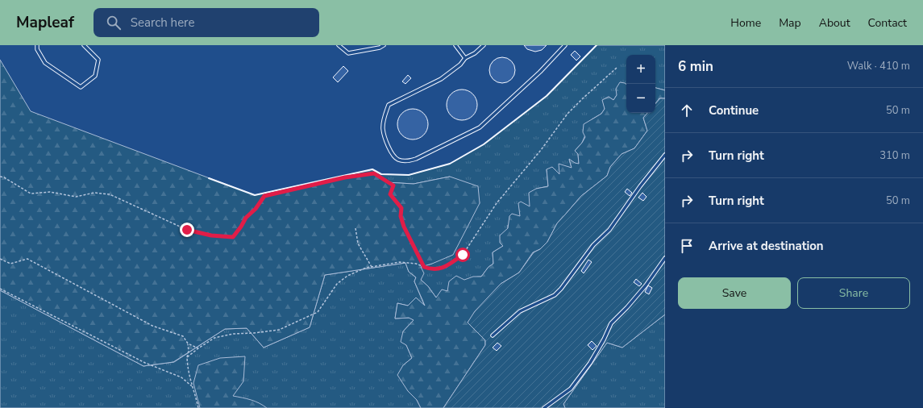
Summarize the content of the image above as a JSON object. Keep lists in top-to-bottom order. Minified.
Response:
{"page":{"header":"Mapleaf","search":"Search here","nav":["Home","Map","About","Contact"],"heading":["6 min","Walk · 410 m"],"map_buttons":["+","−"],"list":[["Continue","50 m"],["Turn right","310 m"],["Turn right","50 m"],"Arrive at destination"],"buttons":["Save","Share"]}}
